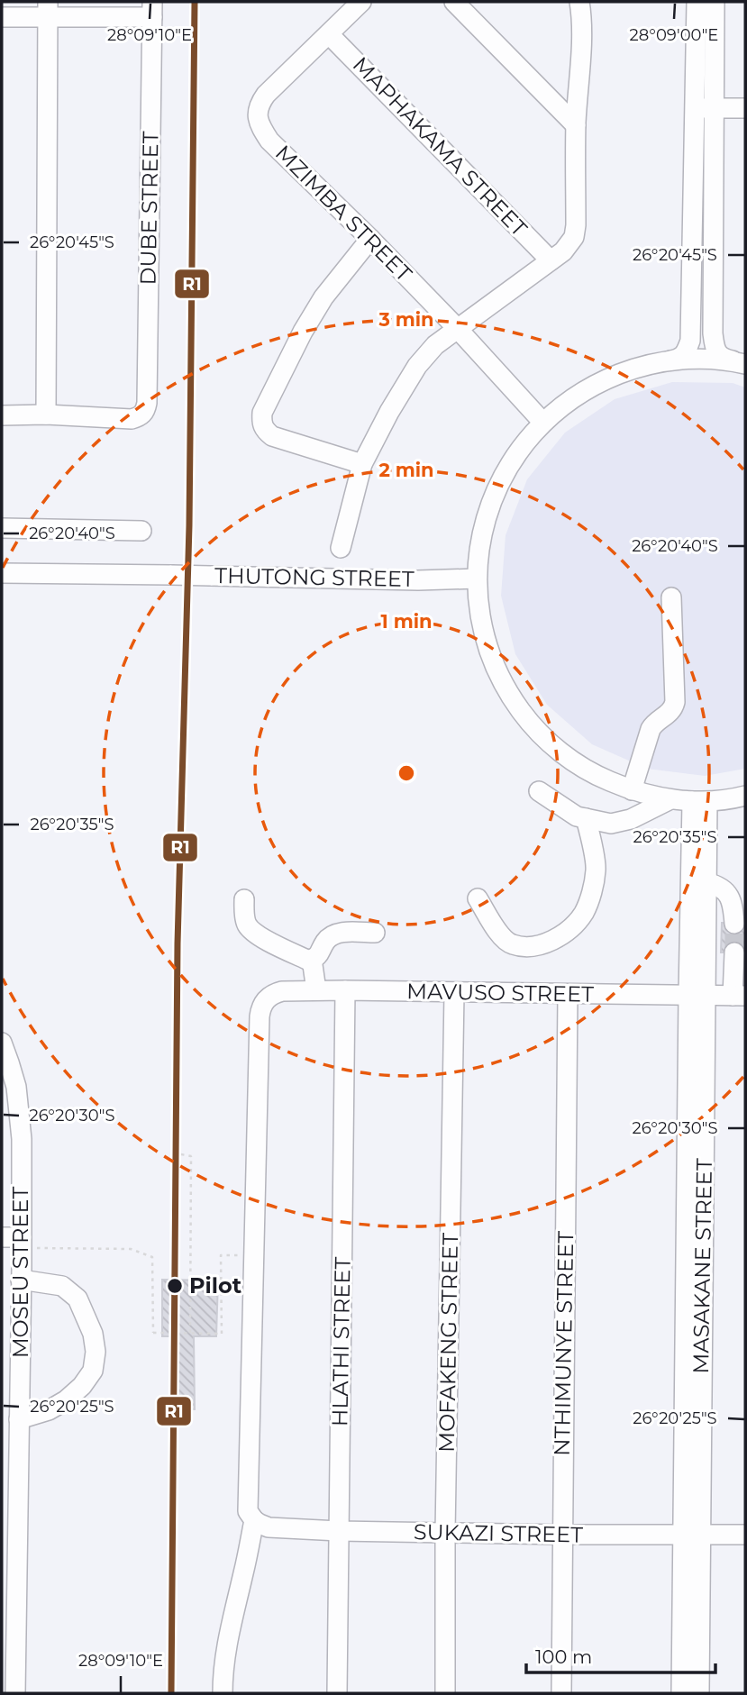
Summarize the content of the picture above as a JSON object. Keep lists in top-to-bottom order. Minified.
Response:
{"streets":{"street":["MAPHAKAMA STREET","DUBE STREET","MZIMBA STREET","THUTONG STREET","MAVUSO STREET","MASAKANE STREET","MOSEU STREET","HLATHI STREET","MOFAKENG STREET","NTHIMUNYE STREET","SUKAZI STREET"]},"crossings":[["MAPHAKAMA STREET","MZIMBA STREET"],["MAVUSO STREET","MASAKANE STREET"],["MAVUSO STREET","HLATHI STREET"],["MAVUSO STREET","MOFAKENG STREET"],["MAVUSO STREET","NTHIMUNYE STREET"],["MAVUSO STREET","SUKAZI STREET"],["MASAKANE STREET","SUKAZI STREET"],["HLATHI STREET","SUKAZI STREET"],["MOFAKENG STREET","SUKAZI STREET"],["NTHIMUNYE STREET","SUKAZI STREET"]],"places":["Pilot"],"lines":["transit line R1"],"scale_bar":"100 m","coordinates":["28°09'10\"E","28°09'00\"E","26°20'45\"S","26°20'40\"S","26°20'35\"S","26°20'30\"S","26°20'25\"S"],"rings":["3 min","2 min","1 min"]}
